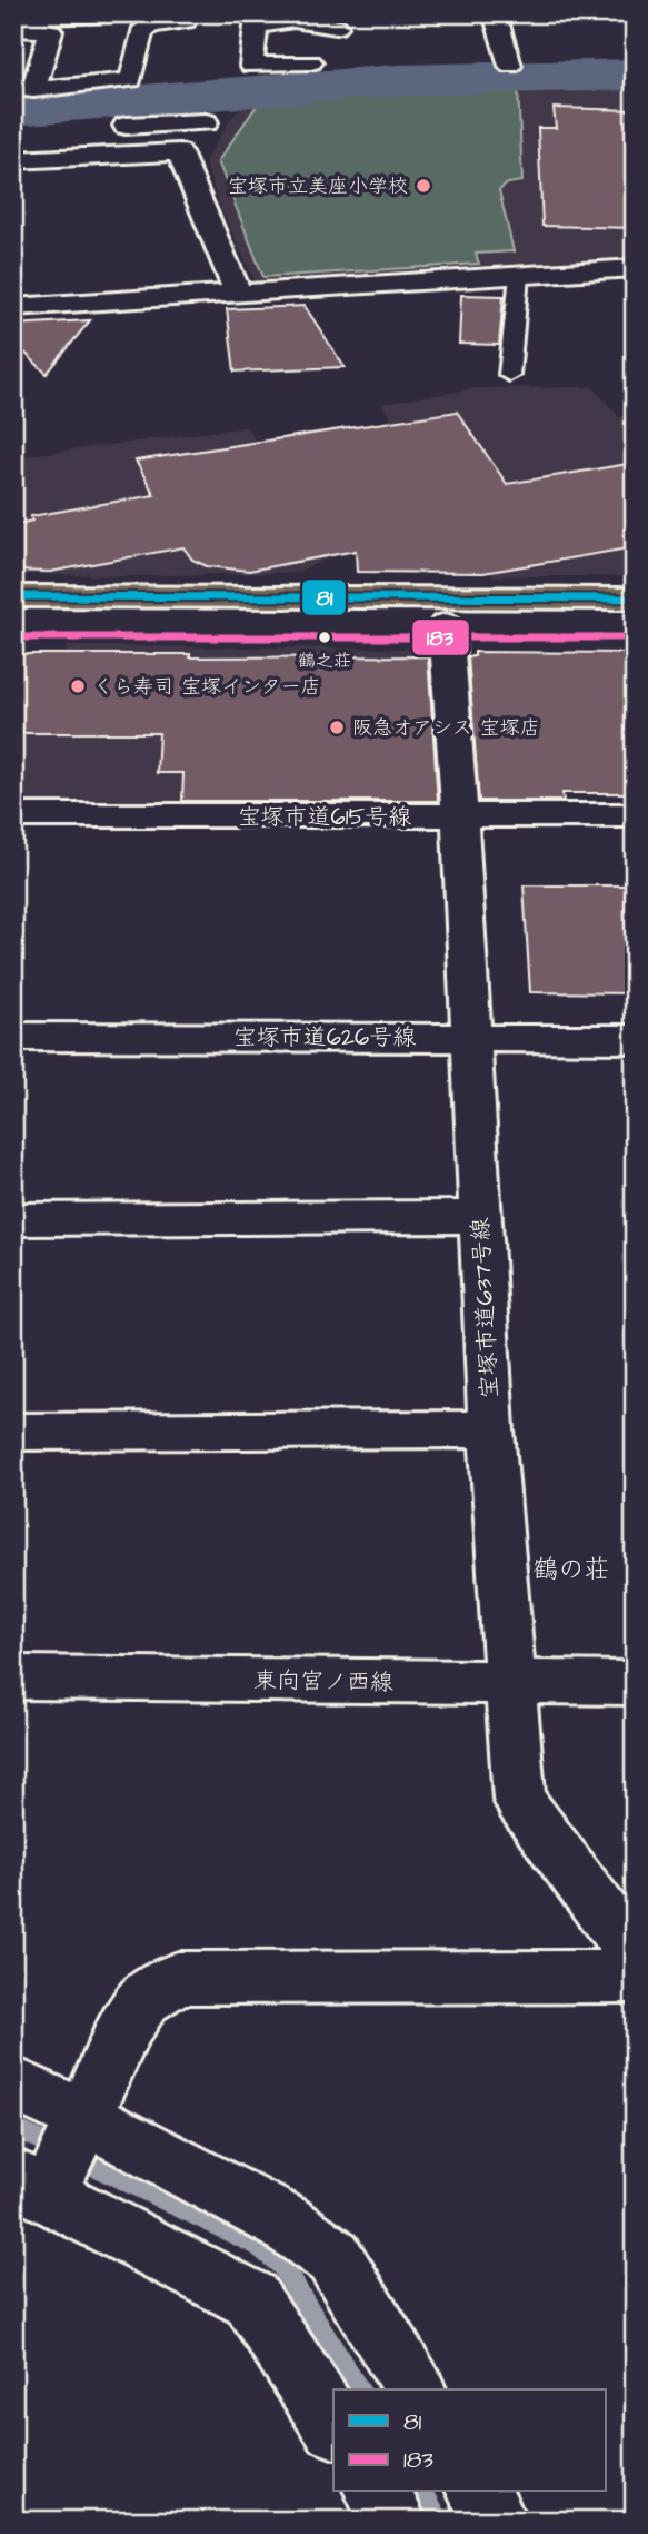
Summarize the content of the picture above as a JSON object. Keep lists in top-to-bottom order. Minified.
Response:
{"streets":{"street":["宝塚市道615号線","宝塚市道626号線","宝塚市道637号線","東向宮ノ西線"]},"crossings":[["宝塚市道615号線","宝塚市道637号線"],["宝塚市道626号線","宝塚市道637号線"],["宝塚市道637号線","東向宮ノ西線"]],"districts":["鶴の荘"],"places":["宝塚市立美座小学校","鶴之荘","くら寿司 宝塚インター店","阪急オアシス 宝塚店"],"lines":["transit line 81","transit line 183"],"legend":["81","183"]}
